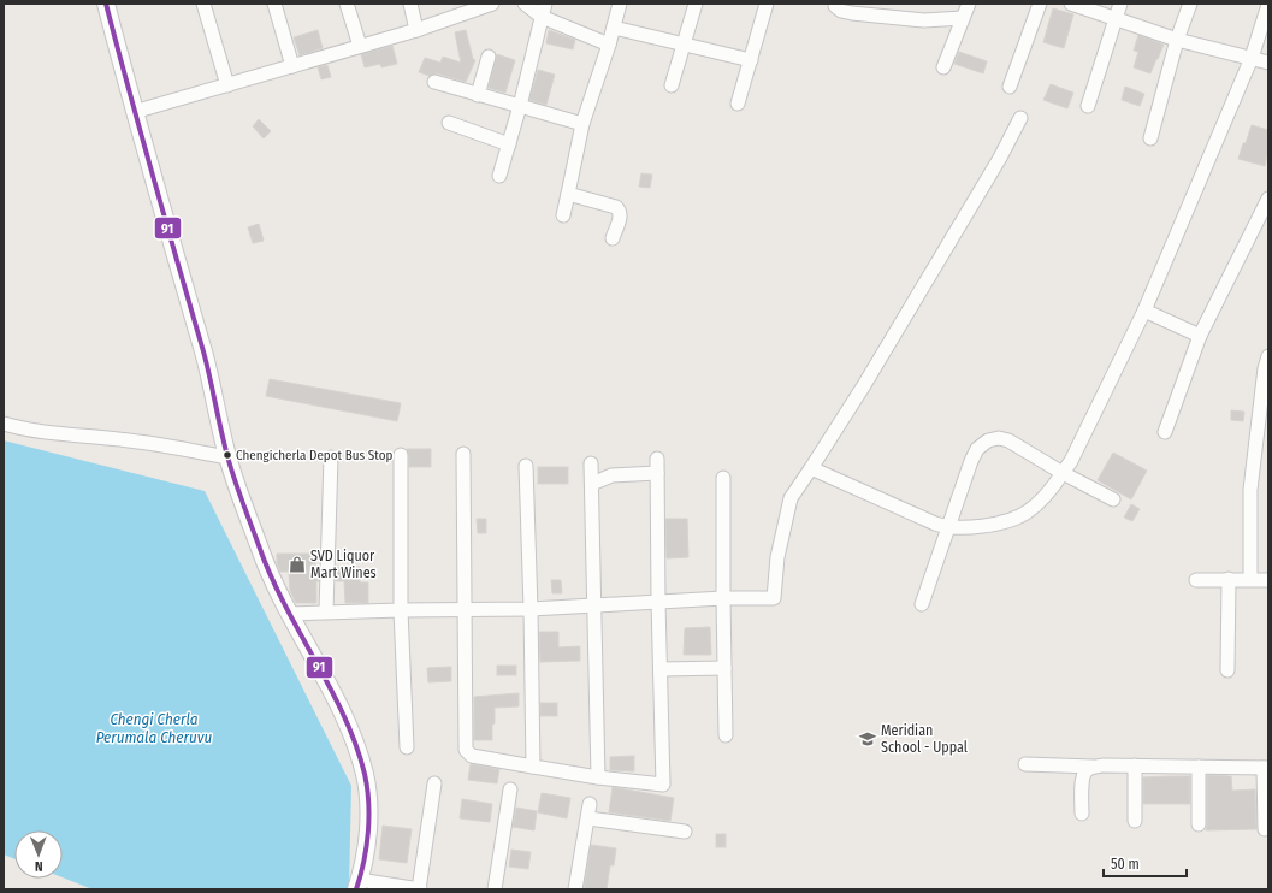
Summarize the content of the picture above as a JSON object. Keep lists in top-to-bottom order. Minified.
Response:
{"water":["Chengi Cherla Perumala Cheruvu"],"places":{"other":["Chengicherla Depot Bus Stop"],"shop":["SVD Liquor Mart Wines"],"school or university":["Meridian School - Uppal"]},"lines":["transit line 91"],"scale_bar":"50 m","north":"bottom"}
